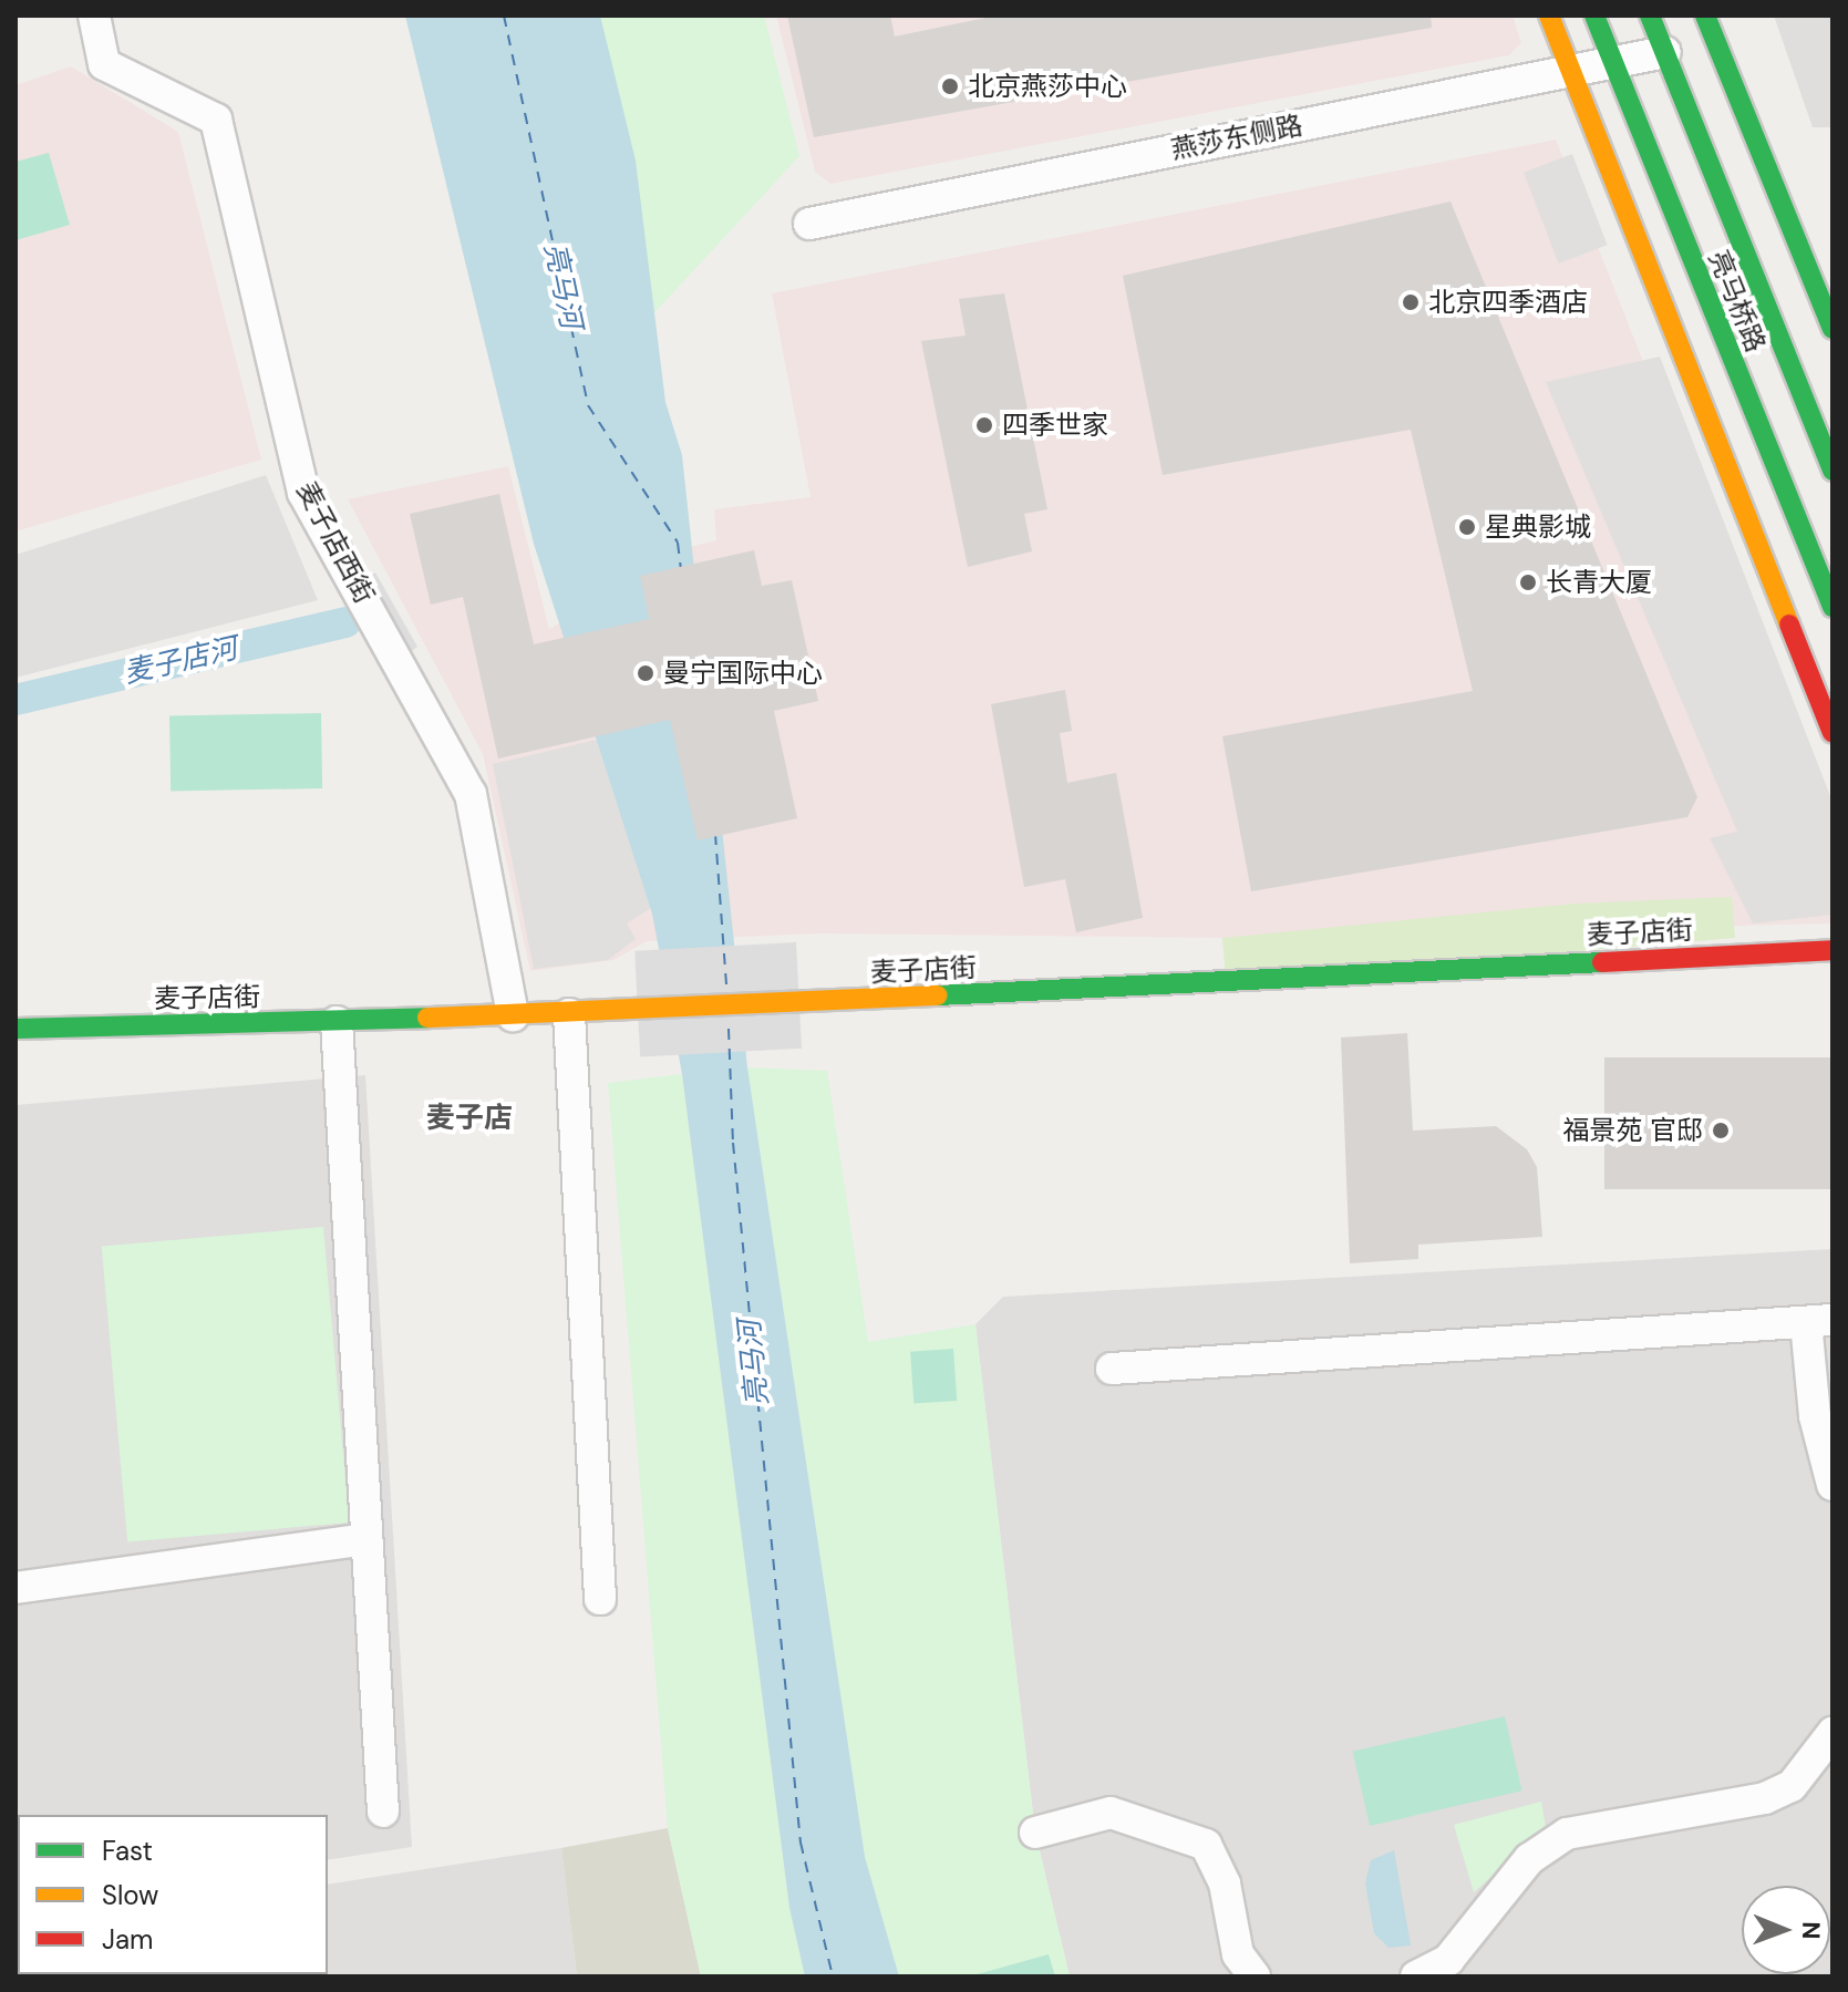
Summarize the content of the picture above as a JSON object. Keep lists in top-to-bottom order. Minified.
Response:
{"streets":{"street":["燕莎东侧路","亮马桥路","麦子店西街","麦子店街"]},"crossings":[["燕莎东侧路","亮马桥路"],["麦子店西街","麦子店街"]],"districts":["麦子店"],"water":["亮马河","麦子店河"],"places":["北京燕莎中心","北京四季酒店","四季世家","星典影城","长青大厦","曼宁国际中心","福景苑 官邸"],"legend":["Fast","Slow","Jam"],"north":"right"}
